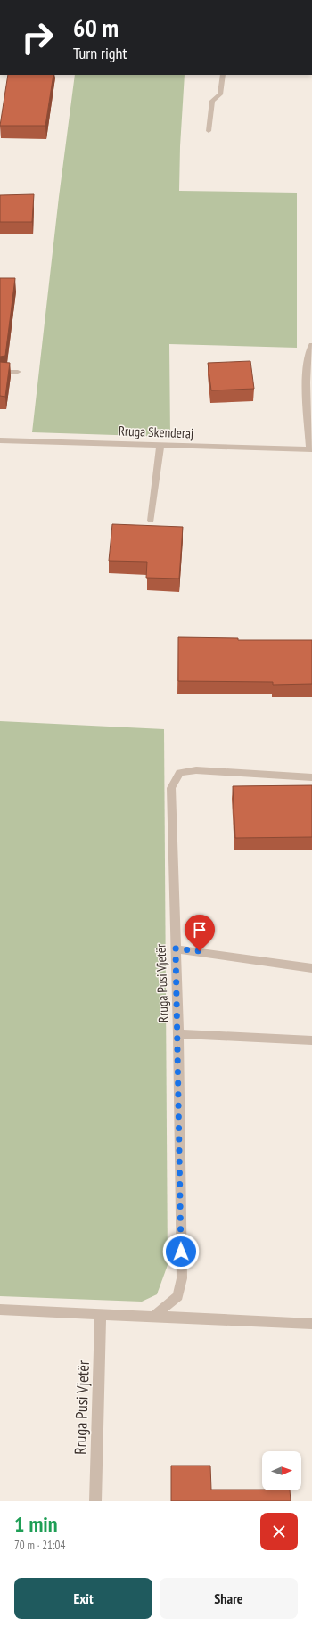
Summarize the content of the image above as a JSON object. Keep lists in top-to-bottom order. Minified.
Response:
{"streets":{"street":["Rruga Skenderaj","Rruga Pusi Vjetër"]},"north":"right","page":{"turn":["60 m","Turn right"],"heading":["1 min","70 m · 21:04"],"buttons":["Exit","Share"]}}
